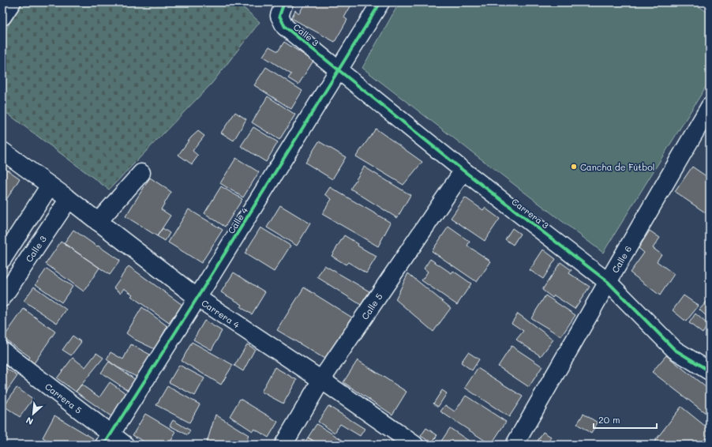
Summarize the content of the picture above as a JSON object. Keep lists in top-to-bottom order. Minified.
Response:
{"streets":{"street":["Calle 3","Carrera 3","Calle 4","Calle 6","Calle 5","Carrera 4","Carrera 5"]},"crossings":[["Calle 3","Carrera 3"],["Calle 3","Calle 4"],["Calle 3","Carrera 4"],["Carrera 3","Calle 4"],["Carrera 3","Calle 6"],["Carrera 3","Calle 5"],["Calle 4","Carrera 4"],["Calle 4","Carrera 5"],["Calle 5","Carrera 4"]],"places":["Cancha de Fútbol"],"scale_bar":"20 m","north":"bottom left"}
